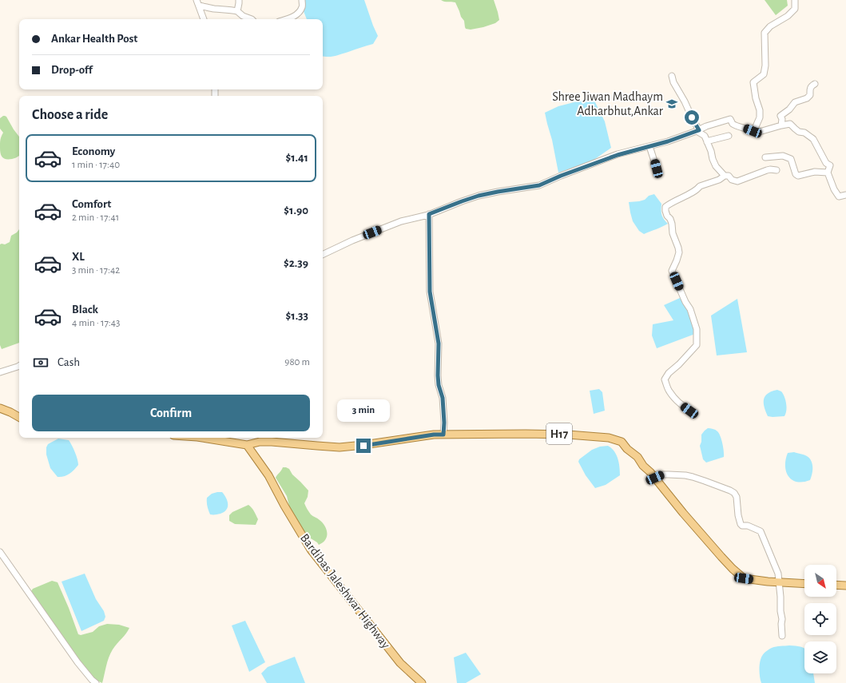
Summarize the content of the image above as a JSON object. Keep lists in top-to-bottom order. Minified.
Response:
{"streets":{"main road":["H17","Bardibas Jaleshwar Highway"]},"crossings":[["H17","Bardibas Jaleshwar Highway"]],"places":{"school or university":["Shree Jiwan Madhaym Adharbhut,Ankar"]},"north":"bottom right","page":{"banner":["Ankar Health Post","Drop-off"],"heading":"Choose a ride","list":[{"name":"Economy","note":"1 min · 17:40","value":"$1.41"},{"name":"Comfort","note":"2 min · 17:41","value":"$1.90"},{"name":"XL","note":"3 min · 17:42","value":"$2.39"},{"name":"Black","note":"4 min · 17:43","value":"$1.33"}],"pay":["Cash","980 m"],"buttons":"Confirm","bubble":"3 min"}}
